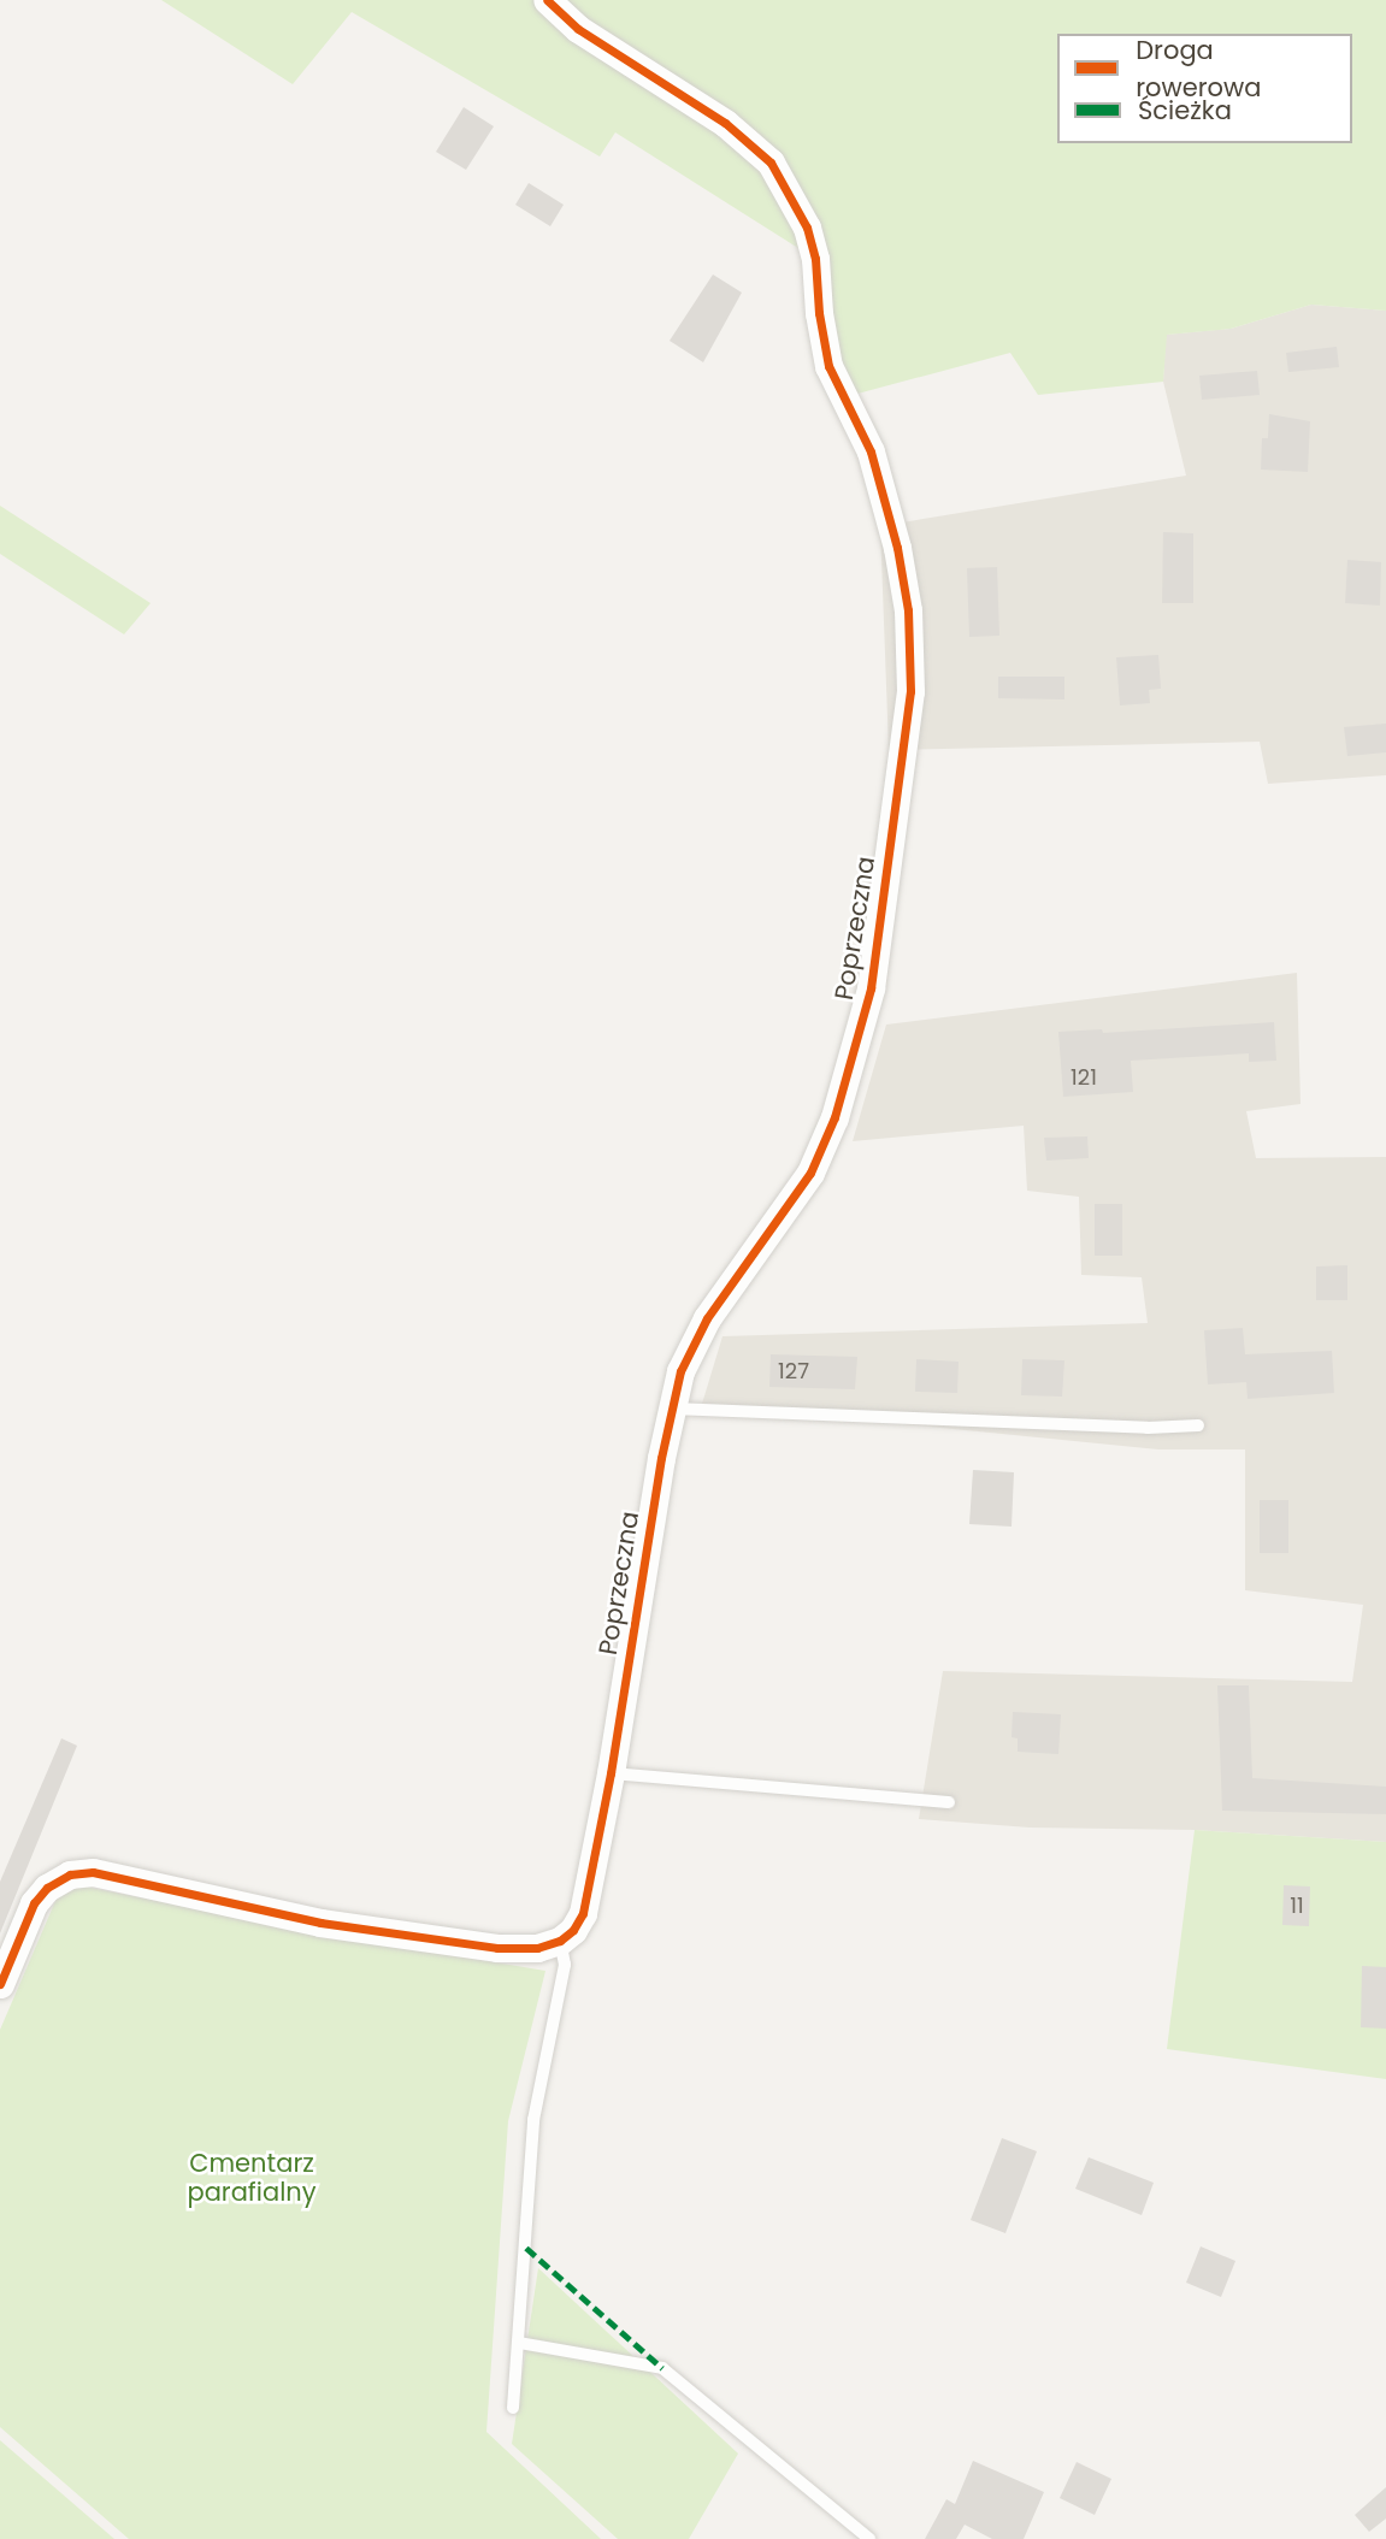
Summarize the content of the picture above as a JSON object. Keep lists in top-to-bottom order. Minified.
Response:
{"streets":{"street":["Poprzeczna"]},"parks":["Cmentarz parafialny"],"house_numbers":["121","127","11"],"legend":["Droga rowerowa","Ścieżka"]}
